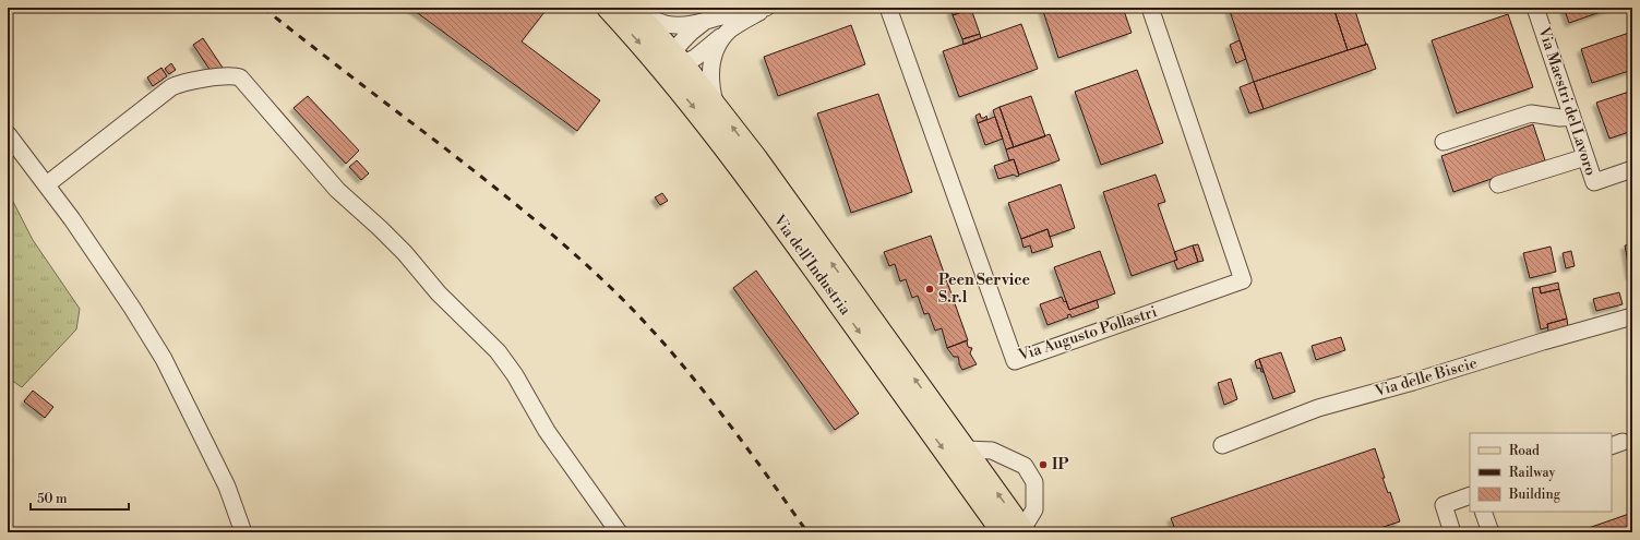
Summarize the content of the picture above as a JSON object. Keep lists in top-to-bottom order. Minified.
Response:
{"streets":{"main road":["Via dell'Industria"],"street":["Via Maestri del Lavoro","Via Augusto Pollastri","Via delle Biscie"]},"places":["Peen Service S.r.l","IP"],"legend":["Road","Railway","Building"],"scale_bar":"50 m"}
